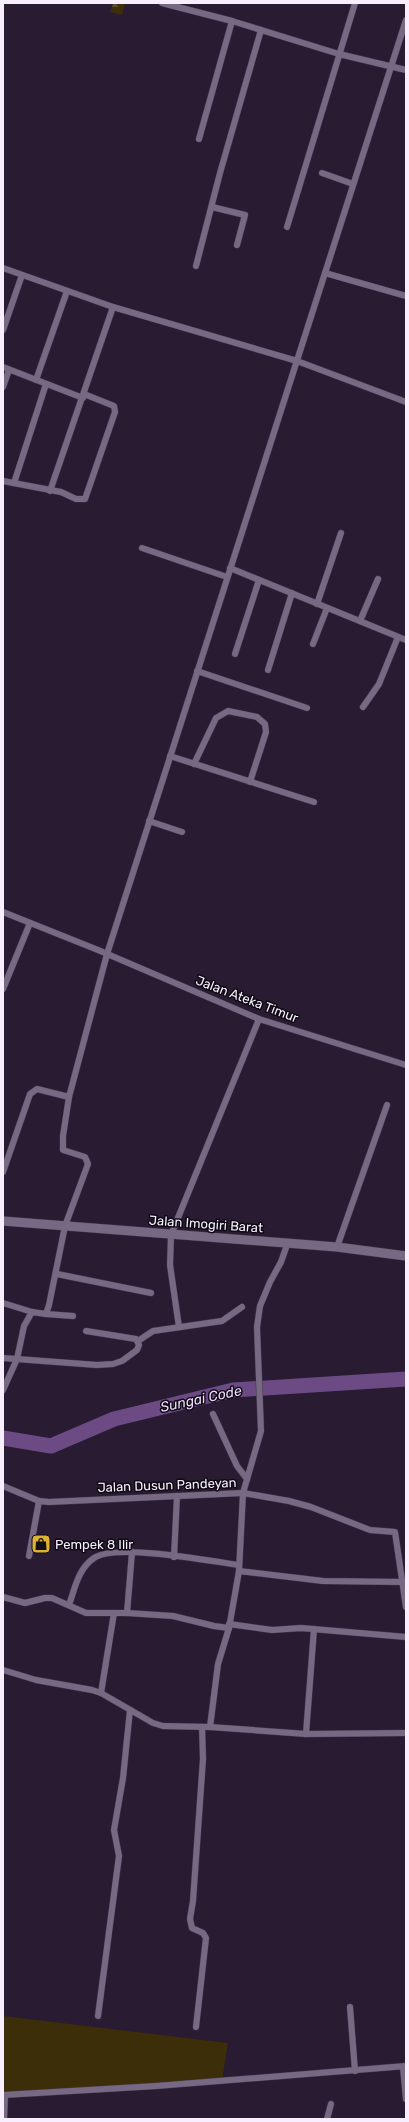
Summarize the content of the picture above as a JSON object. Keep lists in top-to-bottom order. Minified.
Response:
{"streets":{"main road":["Jalan Imogiri Barat"],"street":["Jalan Ateka Timur","Jalan Dusun Pandeyan"]},"crossings":[["Jalan Imogiri Barat","Jalan Dusun Pandeyan"]],"water":["Sungai Code"],"places":{"shop":["Pempek 8 Ilir"]}}
